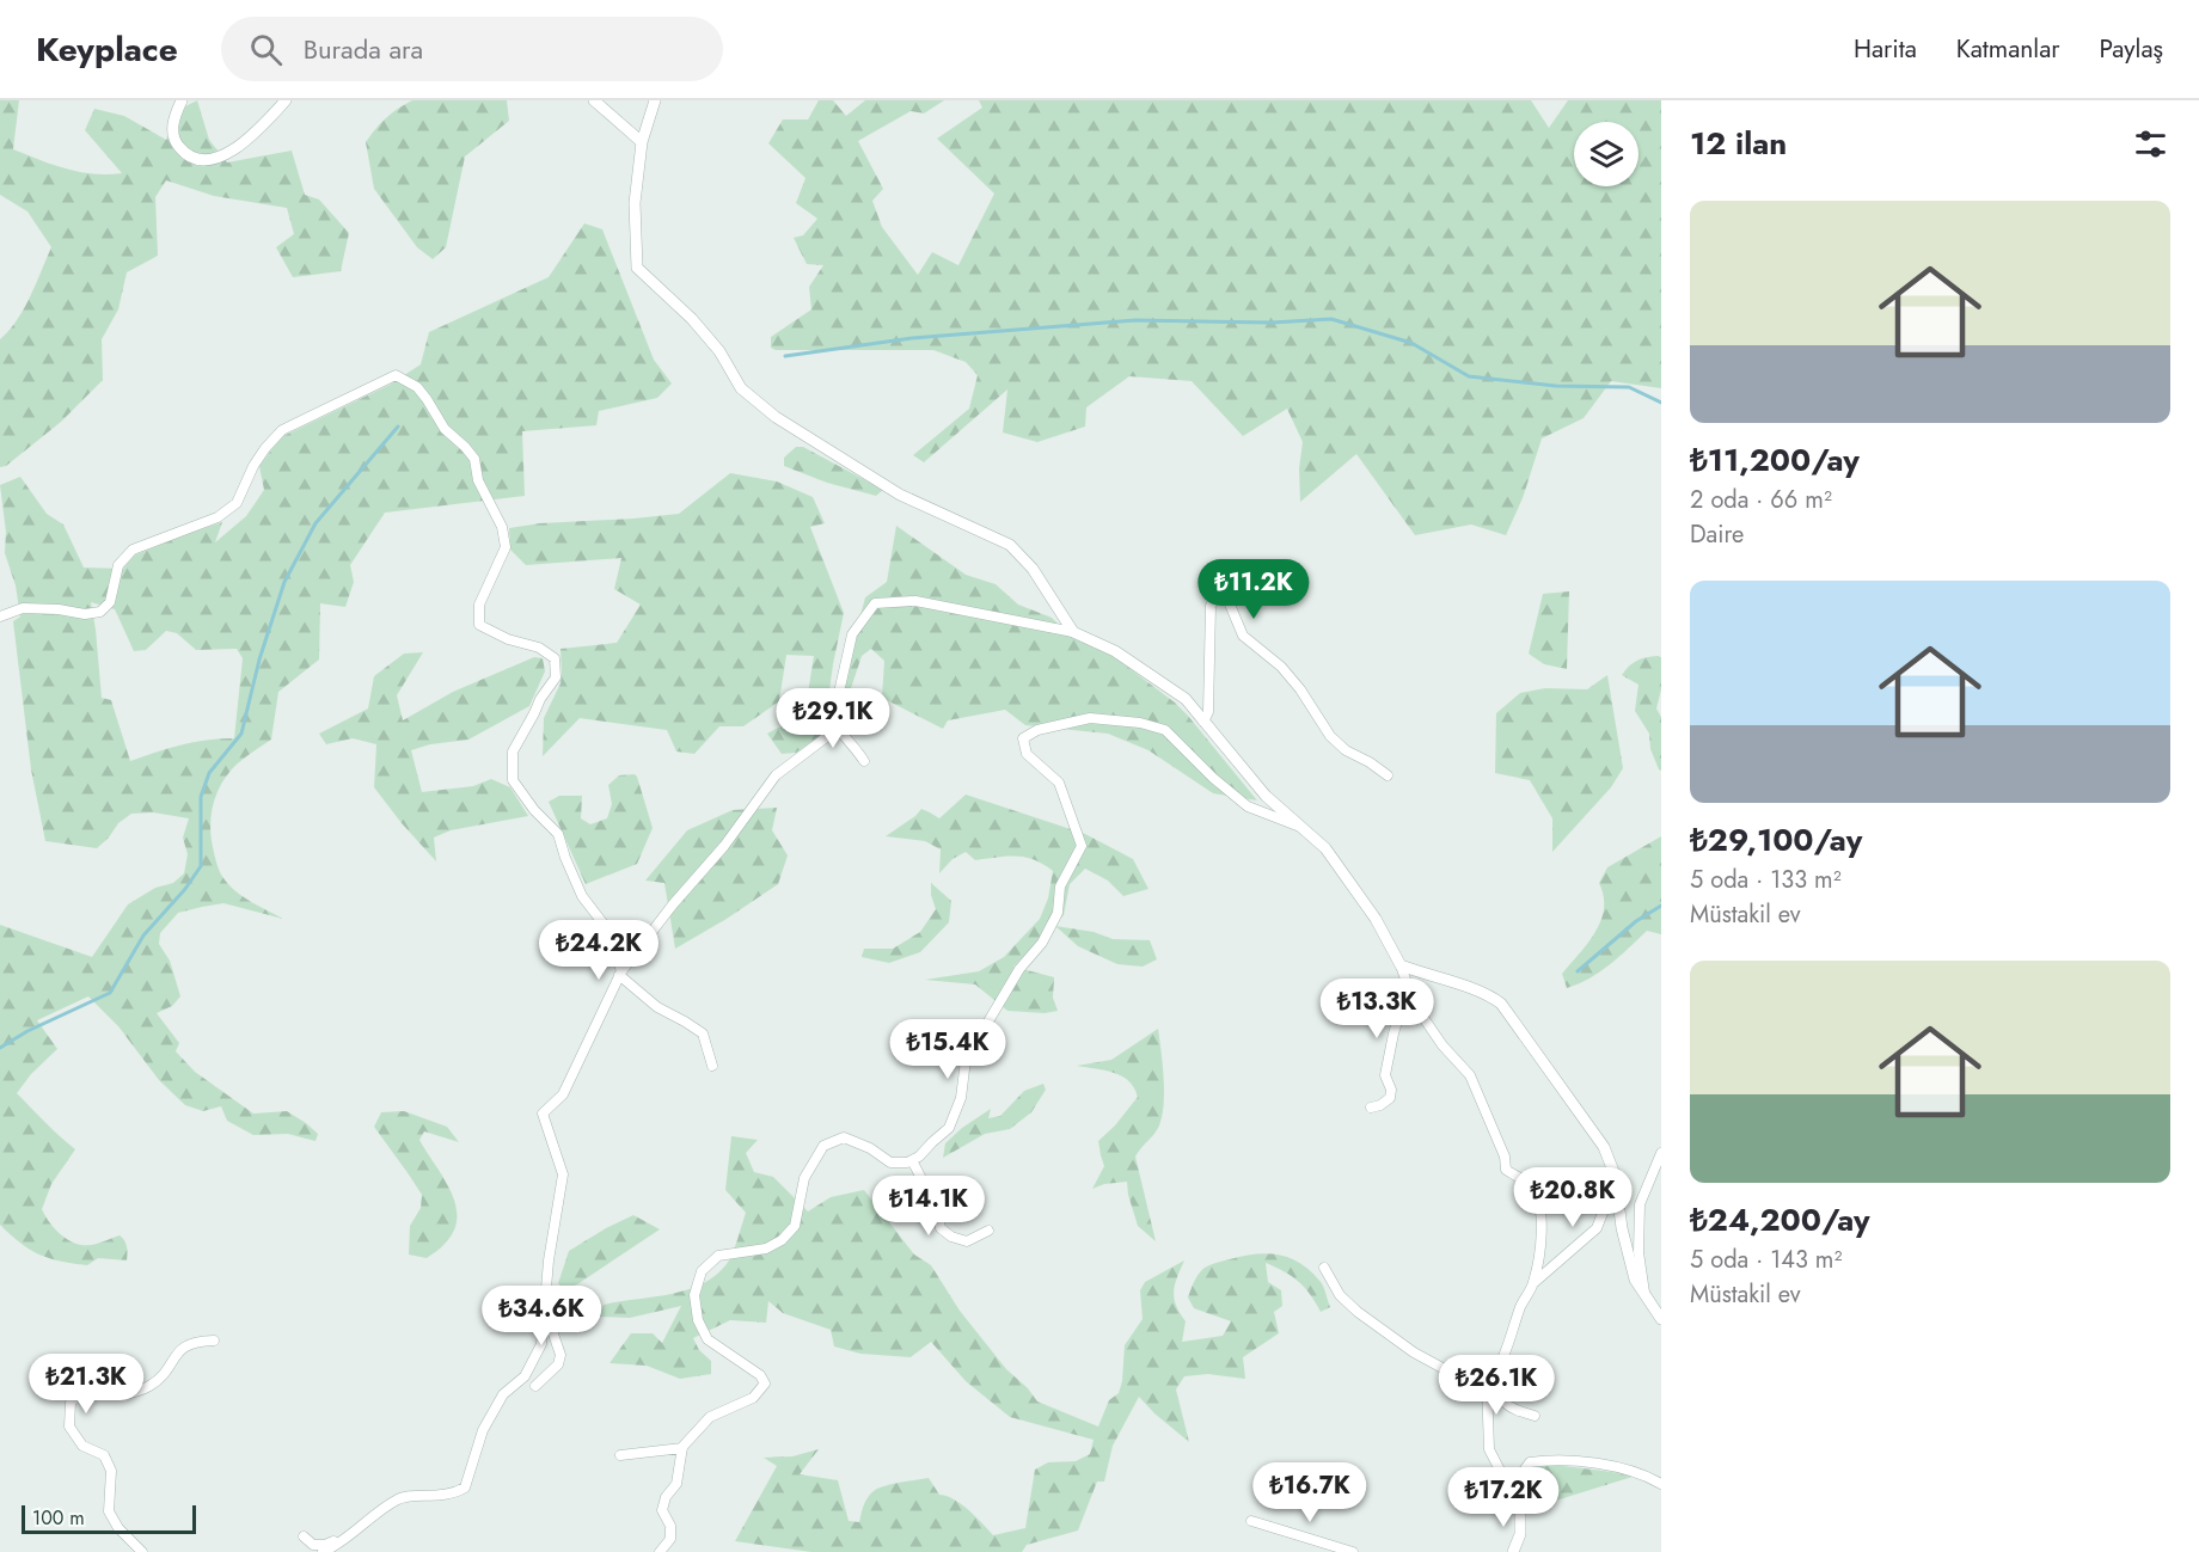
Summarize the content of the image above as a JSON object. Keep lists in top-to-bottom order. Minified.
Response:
{"scale_bar":"100 m","page":{"header":"Keyplace","search":"Burada ara","nav":["Harita","Katmanlar","Paylaş"],"heading":"12 ilan","list":[{"name":"₺11,200/ay","note":"2 oda · 66 m² · Daire"},{"name":"₺29,100/ay","note":"5 oda · 133 m² · Müstakil ev"},{"name":"₺24,200/ay","note":"5 oda · 143 m² · Müstakil ev"}],"price":["₺11.2K","₺29.1K","₺24.2K","₺13.3K","₺15.4K","₺20.8K","₺14.1K","₺34.6K","₺21.3K","₺26.1K","₺16.7K","₺17.2K"],"scale":"100 m"}}
